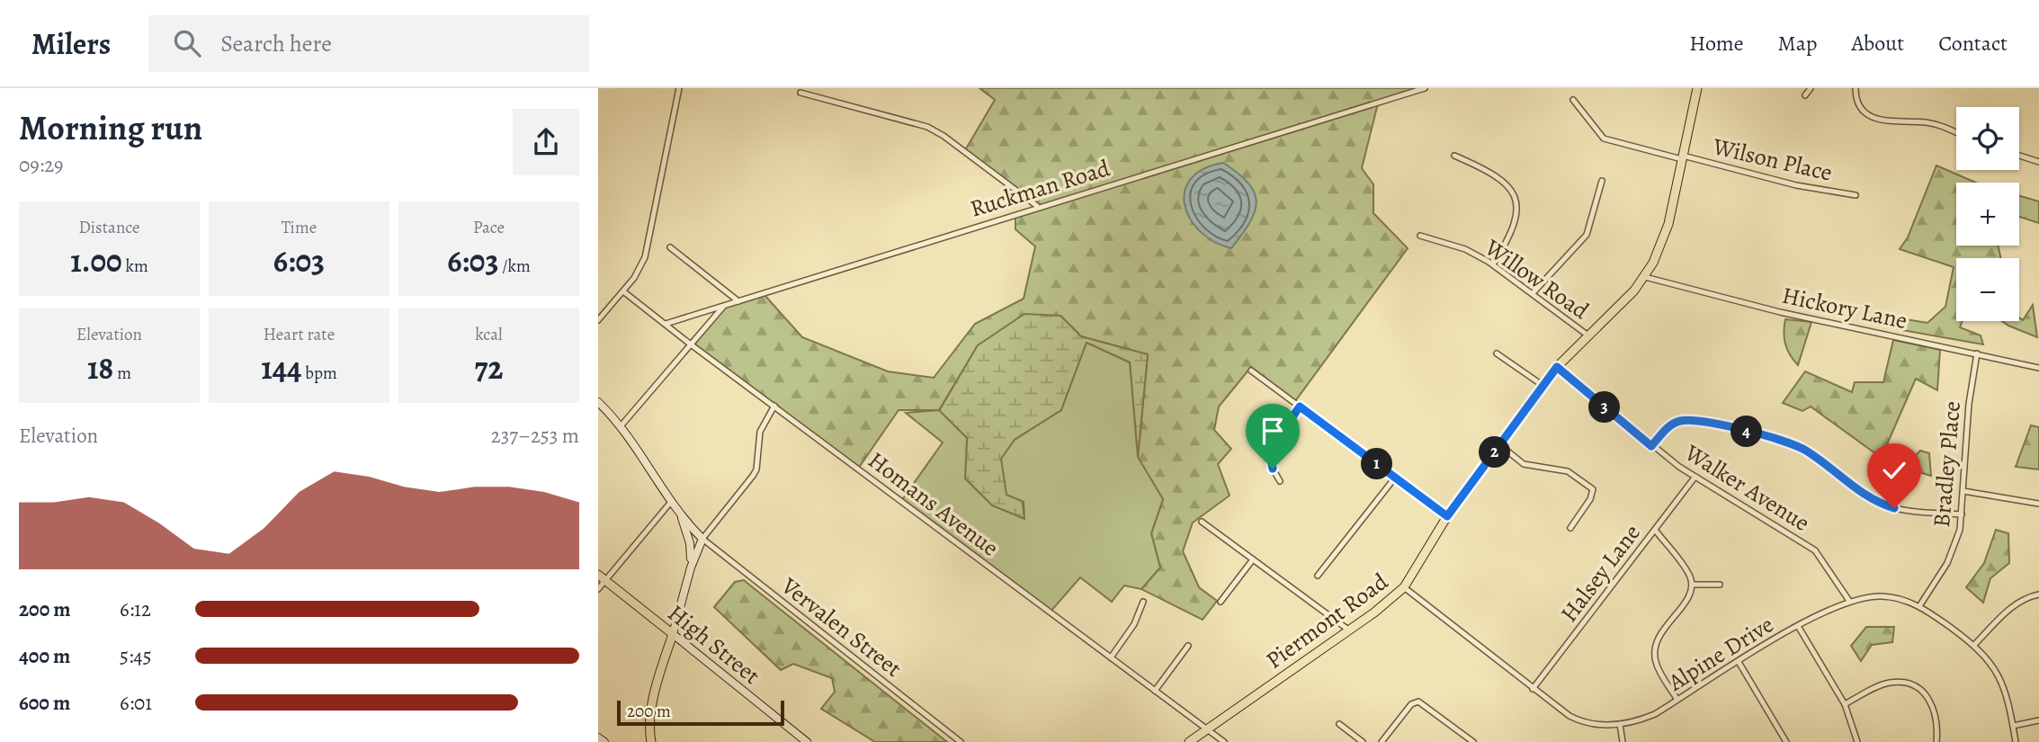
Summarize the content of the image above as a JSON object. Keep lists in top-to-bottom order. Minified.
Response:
{"streets":{"main road":["Piermont Road","High Street"],"street":["Wilson Place","Ruckman Road","Willow Road","Hickory Lane","Bradley Place","Walker Avenue","Homans Avenue","Halsey Lane","Vervalen Street","Alpine Drive"]},"crossings":[["Wilson Place","Piermont Road"],["Ruckman Road","Homans Avenue"],["Willow Road","Piermont Road"],["Hickory Lane","Bradley Place"],["Hickory Lane","Piermont Road"],["Bradley Place","Alpine Drive"],["Walker Avenue","Halsey Lane"],["Walker Avenue","Piermont Road"],["Walker Avenue","Alpine Drive"],["Homans Avenue","Piermont Road"],["Halsey Lane","Alpine Drive"],["Piermont Road","Alpine Drive"]],"scale_bar":"200 m","page":{"header":"Milers","search":"Search here","nav":["Home","Map","About","Contact"],"heading":["Morning run","09:29"],"map_buttons":["+","−"],"stats":[["Distance","1.00 km"],["Time","6:03"],["Pace","6:03 /km"],["Elevation","18 m"],["Heart rate","144 bpm"],["kcal","72"]],"pins":["3","4","2","1"],"chart":["Elevation","237–253 m"],"list":[{"name":"200 m","note":"6:12"},{"name":"400 m","note":"5:45"},{"name":"600 m","note":"6:01"}],"scale":"200 m"}}
